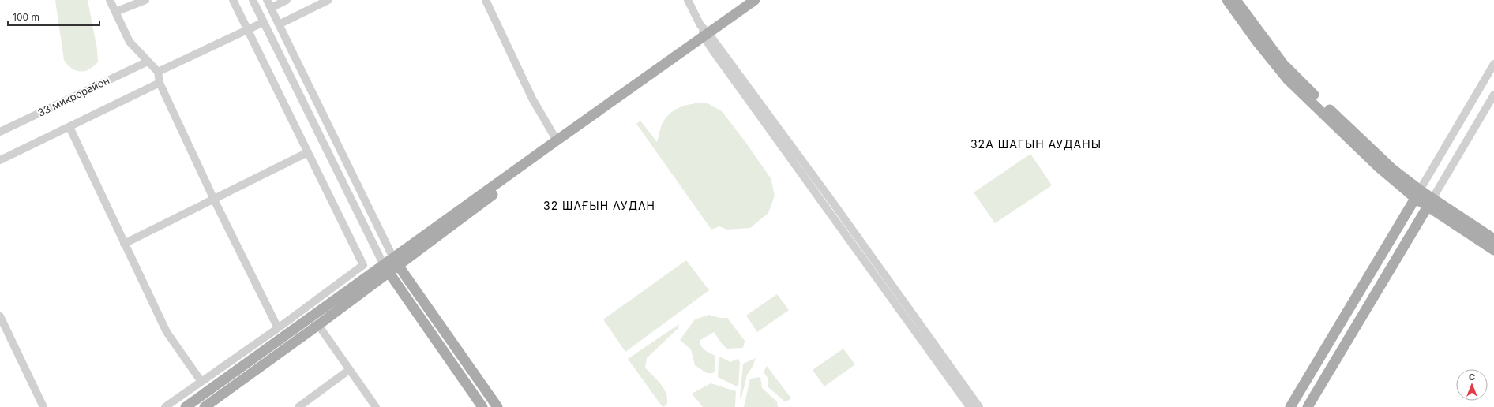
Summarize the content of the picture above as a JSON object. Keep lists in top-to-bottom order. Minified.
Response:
{"streets":{"street":["33 микрорайон"]},"districts":["32А ШАҒЫН АУДАНЫ","32 ШАҒЫН АУДАН"],"scale_bar":"100 m","north":"top"}
